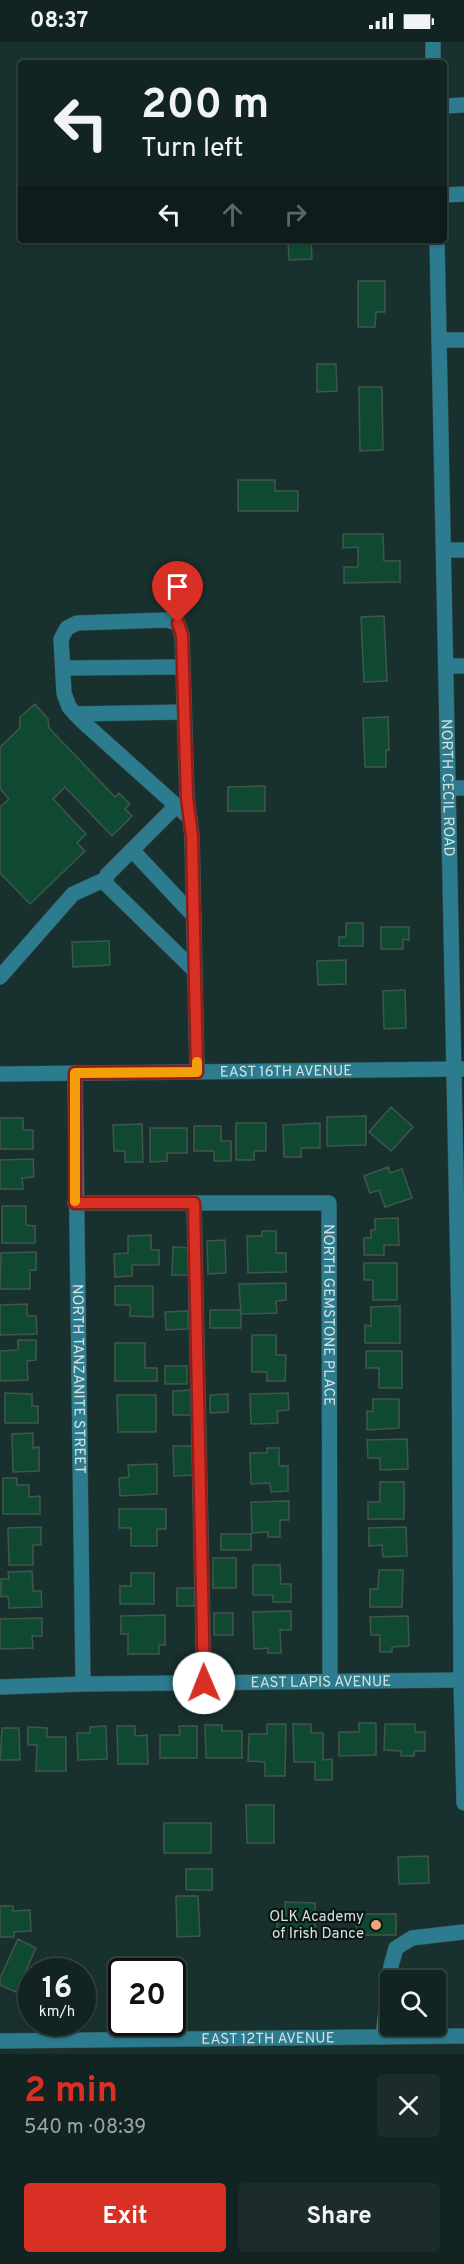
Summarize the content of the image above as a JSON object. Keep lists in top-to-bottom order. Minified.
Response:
{"streets":{"street":["NORTH CECIL ROAD","EAST 16TH AVENUE","NORTH GEMSTONE PLACE","NORTH TANZANITE STREET","EAST LAPIS AVENUE","EAST 12TH AVENUE"]},"crossings":[["NORTH CECIL ROAD","EAST 16TH AVENUE"],["NORTH CECIL ROAD","EAST LAPIS AVENUE"],["EAST 16TH AVENUE","NORTH TANZANITE STREET"],["NORTH GEMSTONE PLACE","NORTH TANZANITE STREET"],["NORTH GEMSTONE PLACE","EAST LAPIS AVENUE"],["NORTH TANZANITE STREET","EAST LAPIS AVENUE"]],"places":["OLK Academy of Irish Dance"],"page":{"status":"08:37","turn":["200 m","Turn left"],"speed":"16 km/h","limit":"20","heading":["2 min","540 m · 08:39"],"buttons":["Exit","Share"]}}
